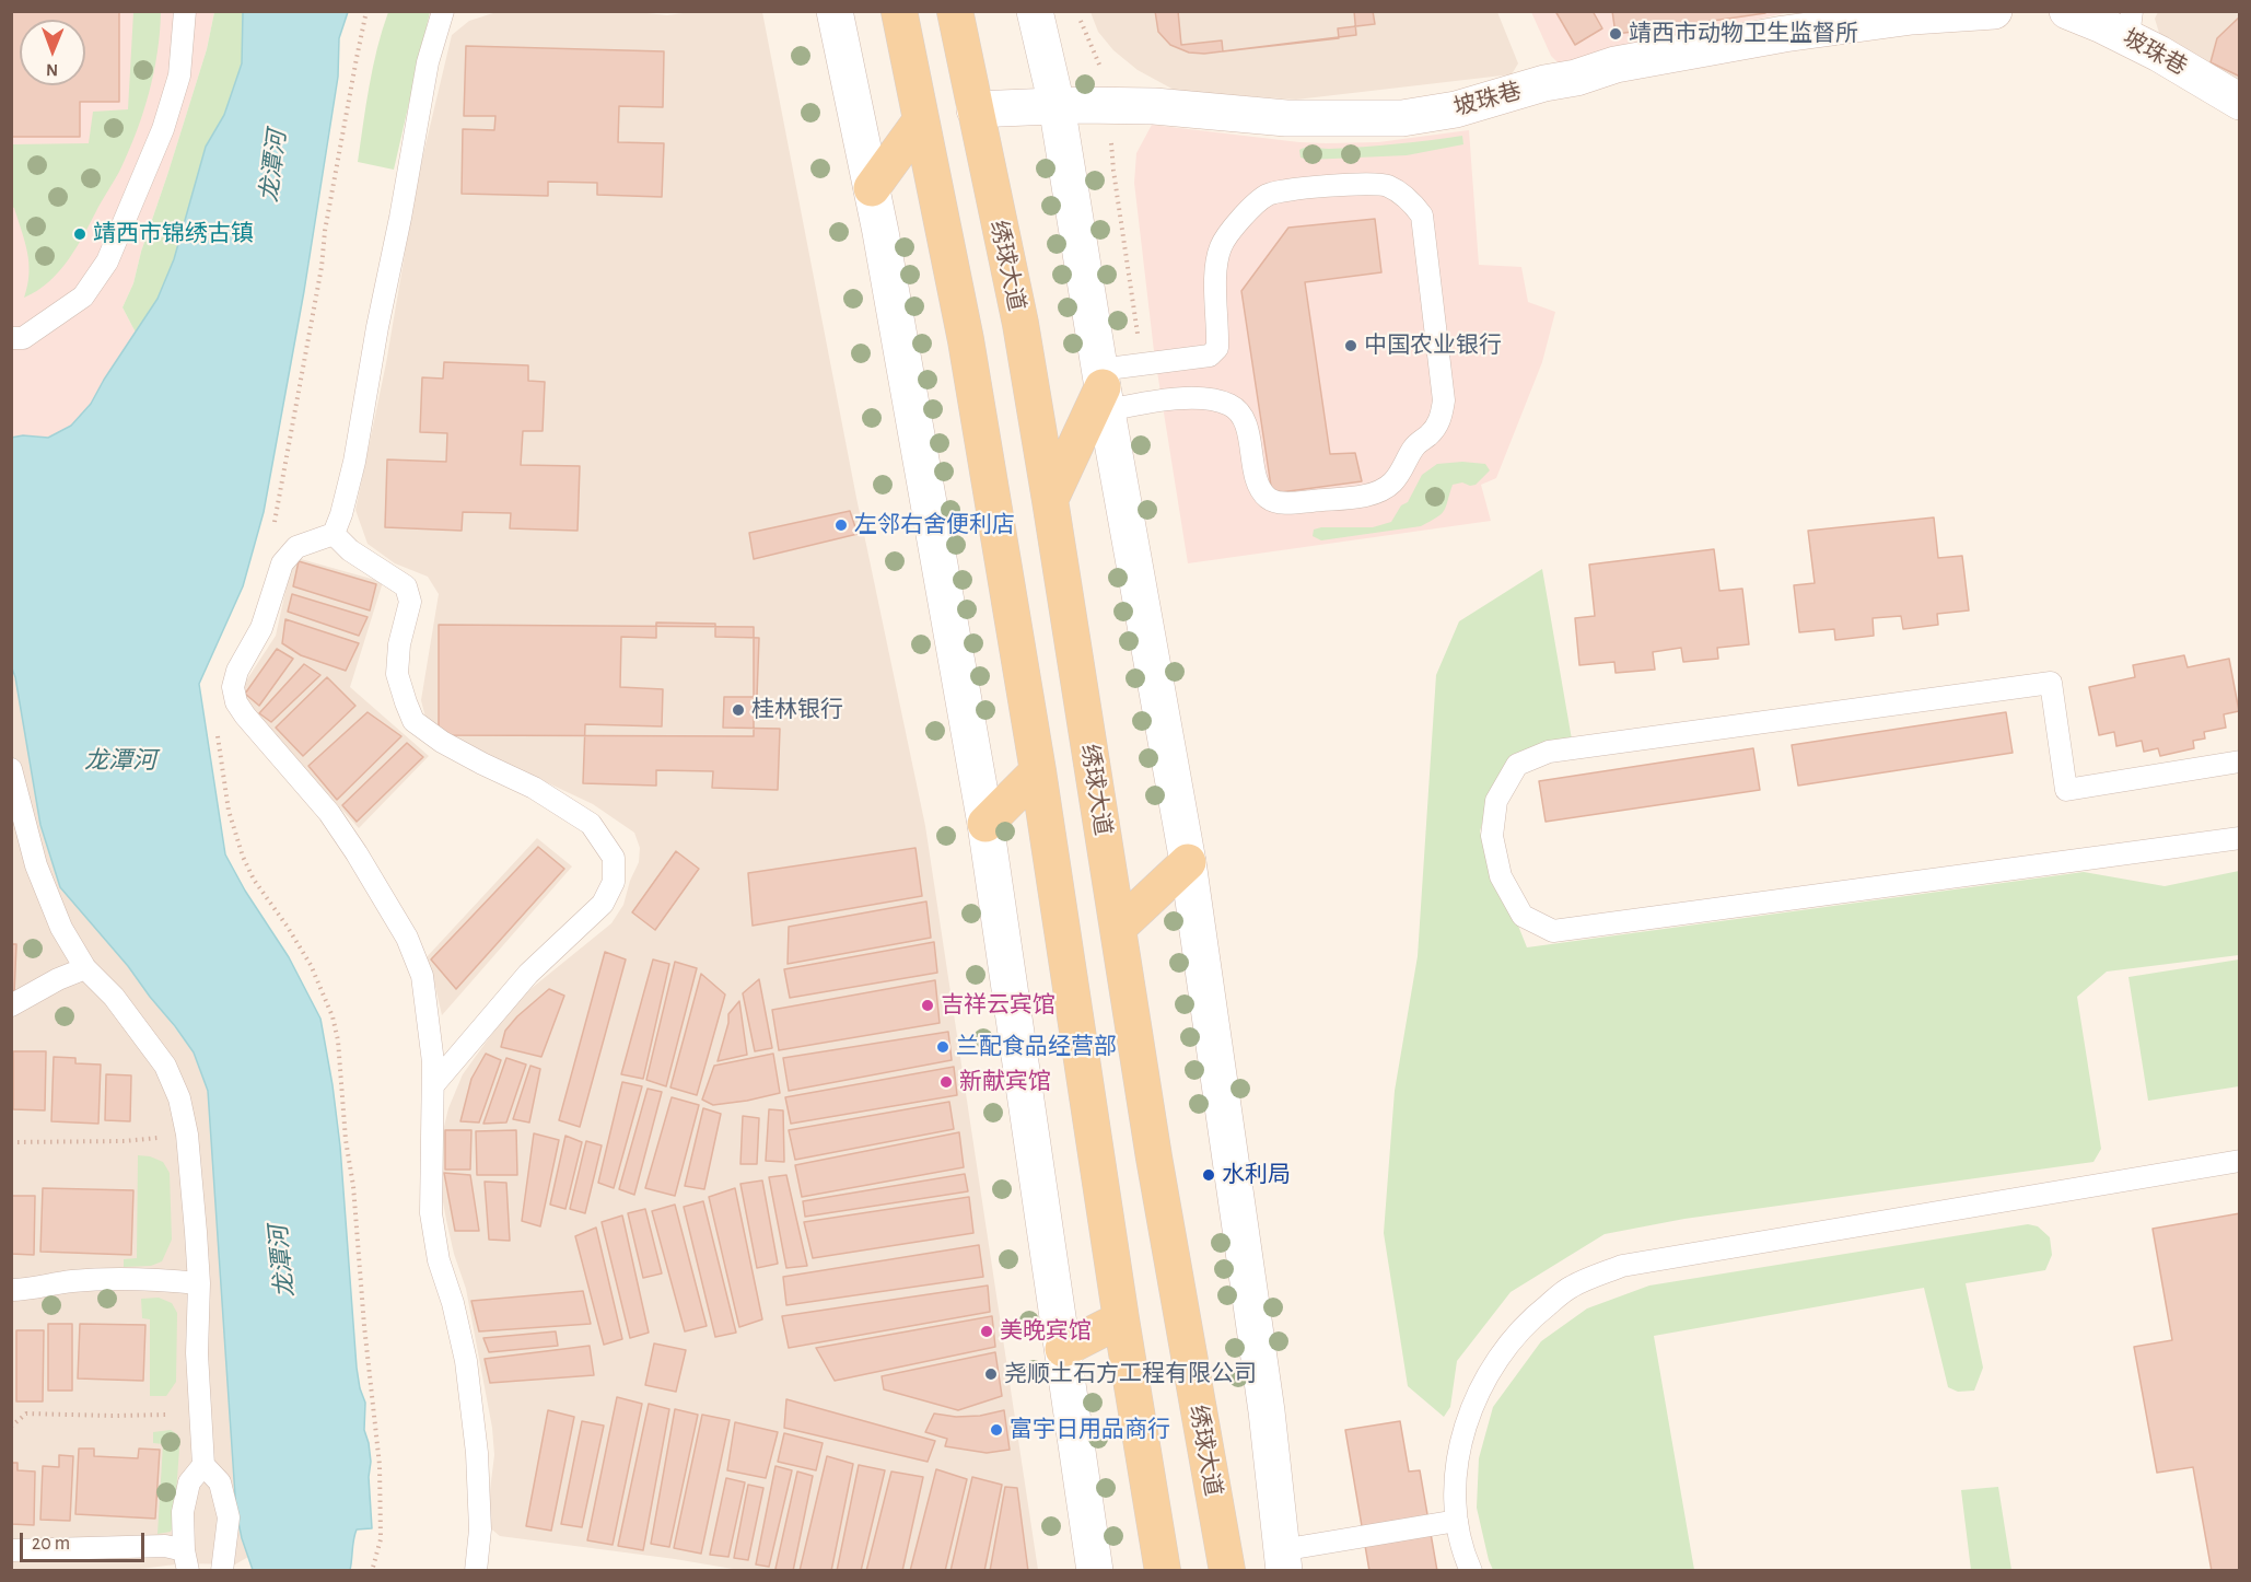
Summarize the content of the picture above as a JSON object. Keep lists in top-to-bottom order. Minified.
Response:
{"streets":{"main road":["绣球大道"],"street":["坡珠巷"]},"crossings":[["坡珠巷","绣球大道"]],"water":["龙潭河"],"places":["靖西市动物卫生监督所","靖西市锦绣古镇","中国农业银行","左邻右舍便利店","桂林银行","吉祥云宾馆","兰配食品经营部","新献宾馆","水利局","美晚宾馆","尧顺土石方工程有限公司","富宇日用品商行"],"scale_bar":"20 m","north":"bottom"}
